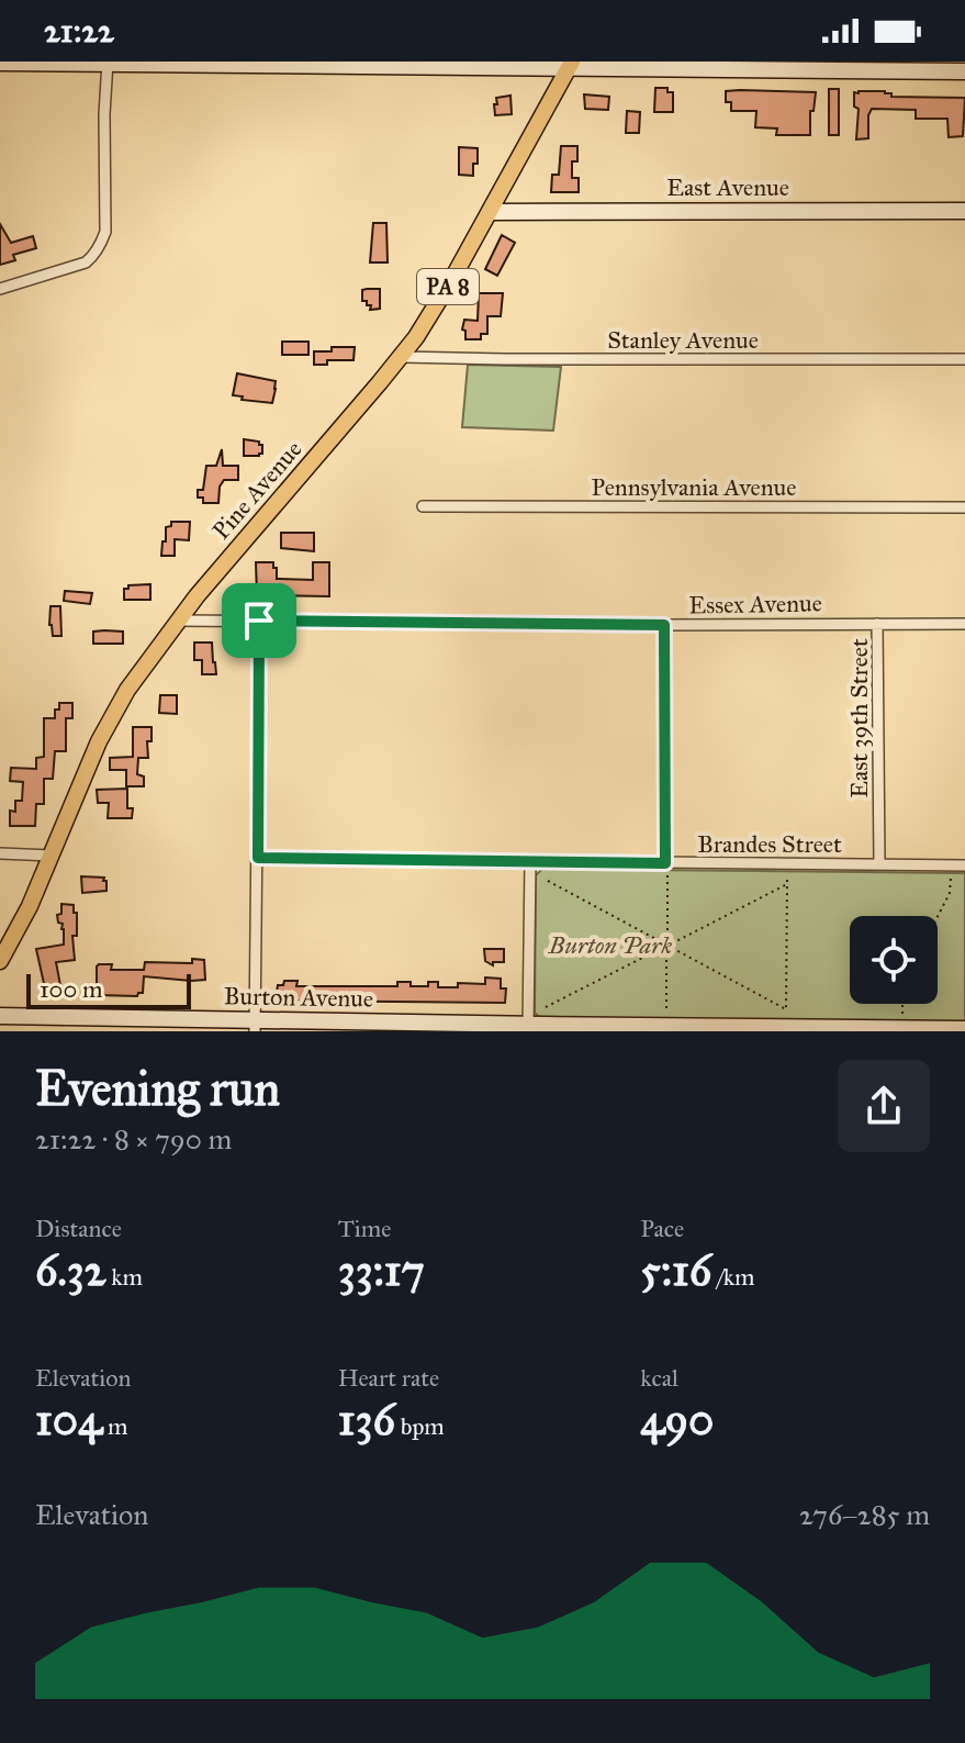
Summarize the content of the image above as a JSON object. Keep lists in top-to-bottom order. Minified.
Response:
{"streets":{"main road":["PA 8","Pine Avenue"],"street":["East Avenue","Stanley Avenue","Pennsylvania Avenue","Essex Avenue","East 39th Street","Brandes Street","Burton Avenue"]},"crossings":[["East Avenue","Pine Avenue"],["Stanley Avenue","Pine Avenue"],["Pine Avenue","Essex Avenue"],["Essex Avenue","East 39th Street"],["East 39th Street","Brandes Street"]],"parks":["Burton Park"],"scale_bar":"100 m","page":{"status":"21:22","scale":"100 m","heading":["Evening run","21:22 · 8 × 790 m"],"stats":[["Distance","6.32 km"],["Time","33:17"],["Pace","5:16 /km"],["Elevation","104 m"],["Heart rate","136 bpm"],["kcal","490"]],"chart":["Elevation","276–285 m"]}}
